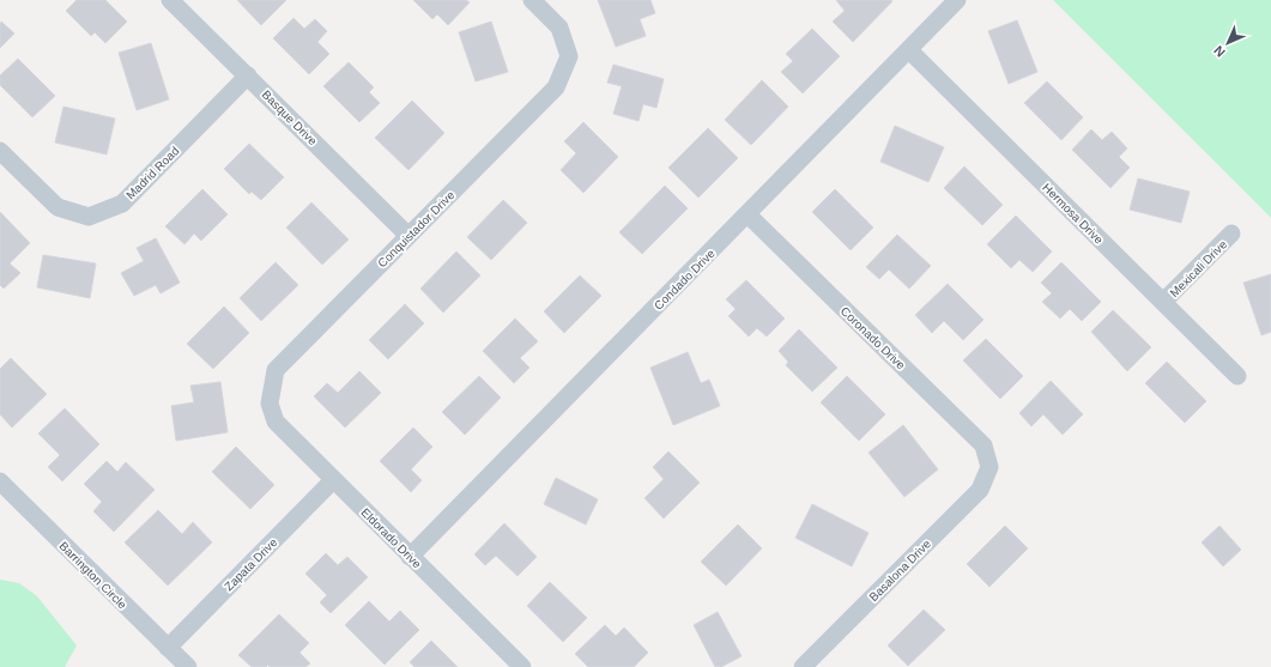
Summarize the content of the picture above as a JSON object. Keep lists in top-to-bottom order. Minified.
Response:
{"streets":{"street":["Basque Drive","Madrid Road","Hermosa Drive","Conquistador Drive","Mexicali Drive","Condado Drive","Coronado Drive","Eldorado Drive","Zapata Drive","Basalona Drive","Barrington Circle"]},"crossings":[["Basque Drive","Madrid Road"],["Basque Drive","Conquistador Drive"],["Hermosa Drive","Mexicali Drive"],["Hermosa Drive","Condado Drive"],["Conquistador Drive","Eldorado Drive"],["Condado Drive","Coronado Drive"],["Condado Drive","Eldorado Drive"],["Coronado Drive","Basalona Drive"],["Eldorado Drive","Zapata Drive"],["Zapata Drive","Barrington Circle"]],"north":"bottom left"}
